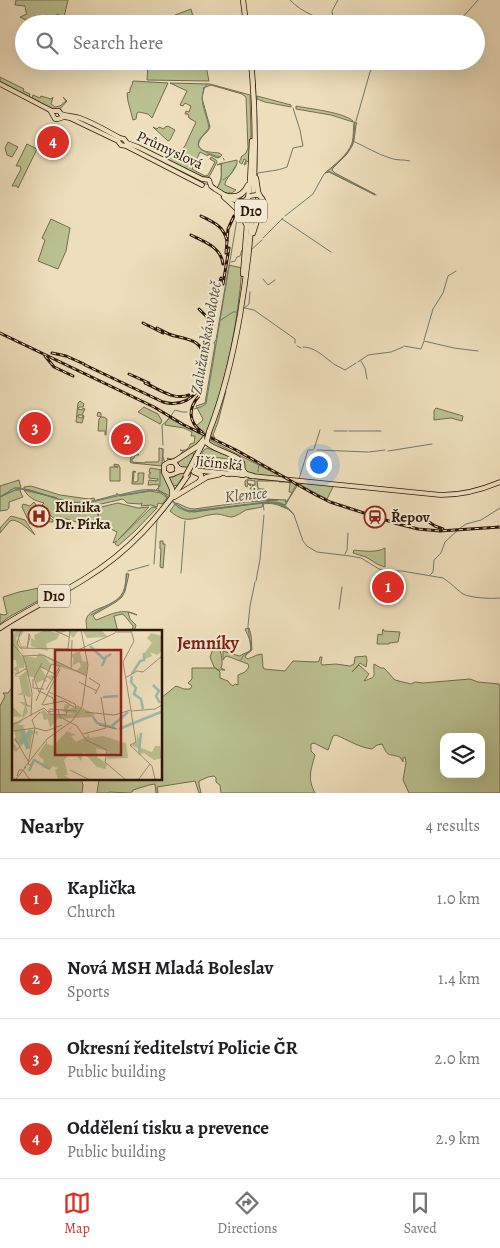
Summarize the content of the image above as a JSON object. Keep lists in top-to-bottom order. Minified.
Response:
{"streets":{"highway":["D10"],"main road":["Průmyslová","Jičínská"]},"crossings":[["D10","Jičínská"]],"districts":["Jemníky"],"water":["Zalužanská vodoteč","Klenice"],"places":{"hospital":["Klinika Dr. Pírka"],"station":["Řepov"]},"page":{"search":"Search here","pins":["4","3","2","1"],"heading":["Nearby","4 results"],"list":[{"mark":"1","name":"Kaplička","note":"Church","value":"1.0 km"},{"mark":"2","name":"Nová MSH Mladá Boleslav","note":"Sports","value":"1.4 km"},{"mark":"3","name":"Okresní ředitelství Policie ČR","note":"Public building","value":"2.0 km"},{"mark":"4","name":"Oddělení tisku a prevence","note":"Public building","value":"2.9 km"}],"nav":["Map","Directions","Saved"]}}
